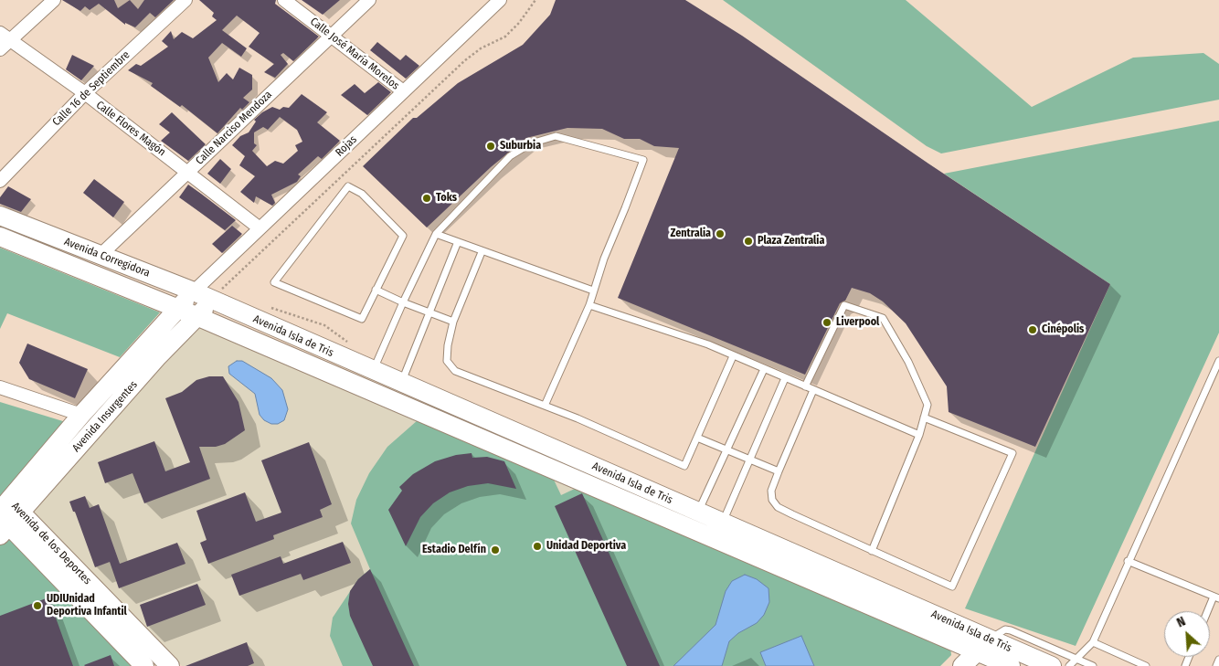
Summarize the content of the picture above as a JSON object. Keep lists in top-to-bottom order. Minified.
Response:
{"streets":{"main road":["Avenida Corregidora","Avenida Isla de Tris","Avenida Insurgentes","Avenida de los Deportes"],"street":["Calle José María Morelos","Calle 16 de Septiembre","Calle Narciso Mendoza","Calle Flores Magón","Rojas"]},"crossings":[["Calle José María Morelos","Calle Narciso Mendoza"],["Calle José María Morelos","Rojas"],["Calle 16 de Septiembre","Calle Flores Magón"],["Calle Narciso Mendoza","Calle Flores Magón"],["Calle Narciso Mendoza","Avenida Corregidora"],["Calle Flores Magón","Rojas"],["Rojas","Avenida Corregidora"],["Rojas","Avenida Insurgentes"],["Avenida Corregidora","Avenida Isla de Tris"],["Avenida Corregidora","Avenida Insurgentes"],["Avenida Isla de Tris","Avenida Insurgentes"],["Avenida Insurgentes","Avenida de los Deportes"]],"places":["Suburbia","Toks","Zentralia","Plaza Zentralia","Liverpool","Cinépolis","Unidad Deportiva","Estadio Delfín","UDIUnidad Deportiva Infantil"],"north":"top left"}
